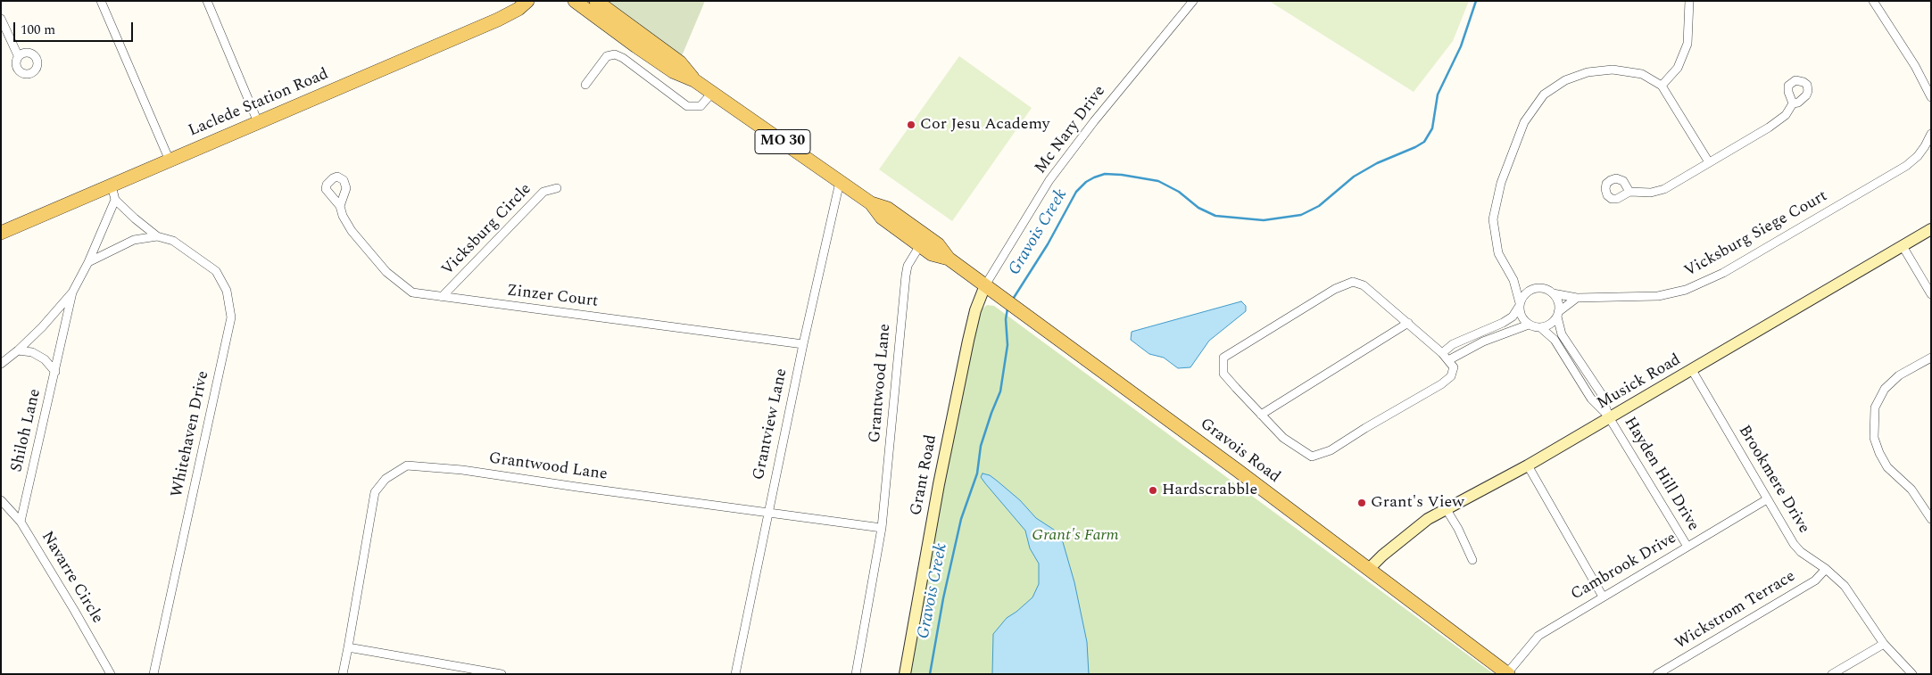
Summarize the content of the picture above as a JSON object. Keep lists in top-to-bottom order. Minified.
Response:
{"streets":{"main road":["Laclede Station Road","MO 30","Gravois Road"],"street":["Mc Nary Drive","Vicksburg Circle","Vicksburg Siege Court","Zinzer Court","Musick Road","Grantwood Lane","Grantview Lane","Shiloh Lane","Whitehaven Drive","Hayden Hill Drive","Grant Road","Brookmere Drive","Cambrook Drive","Navarre Circle","Wickstrom Terrace"]},"crossings":[["Mc Nary Drive","Gravois Road"],["Mc Nary Drive","Grant Road"],["Vicksburg Circle","Zinzer Court"],["Zinzer Court","Grantview Lane"],["Musick Road","Gravois Road"],["Musick Road","Hayden Hill Drive"],["Musick Road","Brookmere Drive"],["Grantwood Lane","Grantview Lane"],["Grantwood Lane","Gravois Road"],["Grantview Lane","Gravois Road"],["Shiloh Lane","Navarre Circle"],["Gravois Road","Grant Road"],["Gravois Road","Cambrook Drive"],["Hayden Hill Drive","Cambrook Drive"],["Brookmere Drive","Cambrook Drive"],["Brookmere Drive","Wickstrom Terrace"]],"water":["Gravois Creek"],"parks":["Grant's Farm"],"places":["Cor Jesu Academy","Hardscrabble","Grant's View"],"scale_bar":"100 m"}
